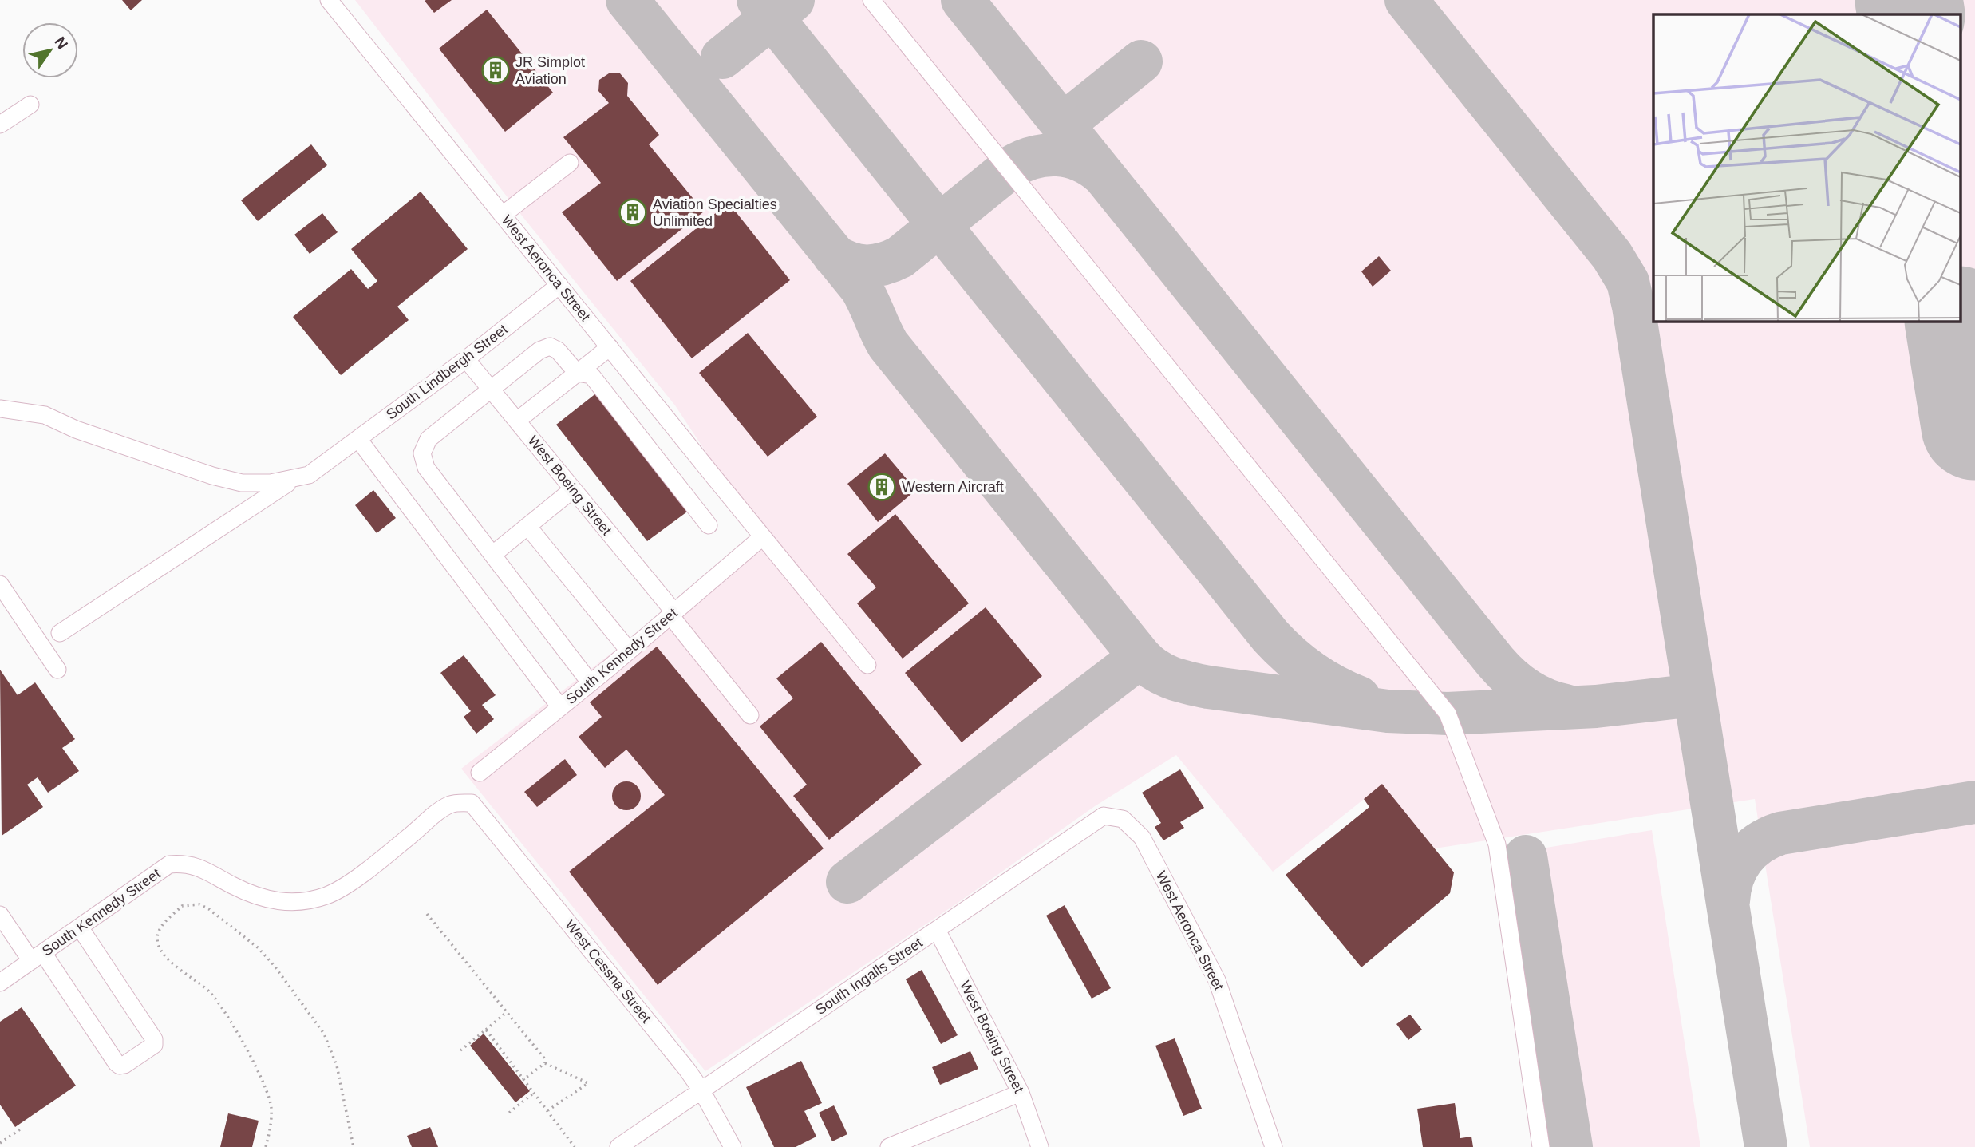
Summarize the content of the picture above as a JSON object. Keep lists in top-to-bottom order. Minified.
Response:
{"streets":{"street":["West Aeronca Street","South Lindbergh Street","West Boeing Street","South Kennedy Street","West Cessna Street","South Ingalls Street"]},"crossings":[["West Aeronca Street","South Lindbergh Street"],["West Aeronca Street","South Kennedy Street"],["West Aeronca Street","South Ingalls Street"],["South Lindbergh Street","West Boeing Street"],["West Boeing Street","South Kennedy Street"],["West Boeing Street","South Ingalls Street"],["South Kennedy Street","West Cessna Street"],["West Cessna Street","South Ingalls Street"]],"places":{"building":["JR Simplot Aviation","Aviation Specialties Unlimited","Western Aircraft"]},"north":"top right"}
